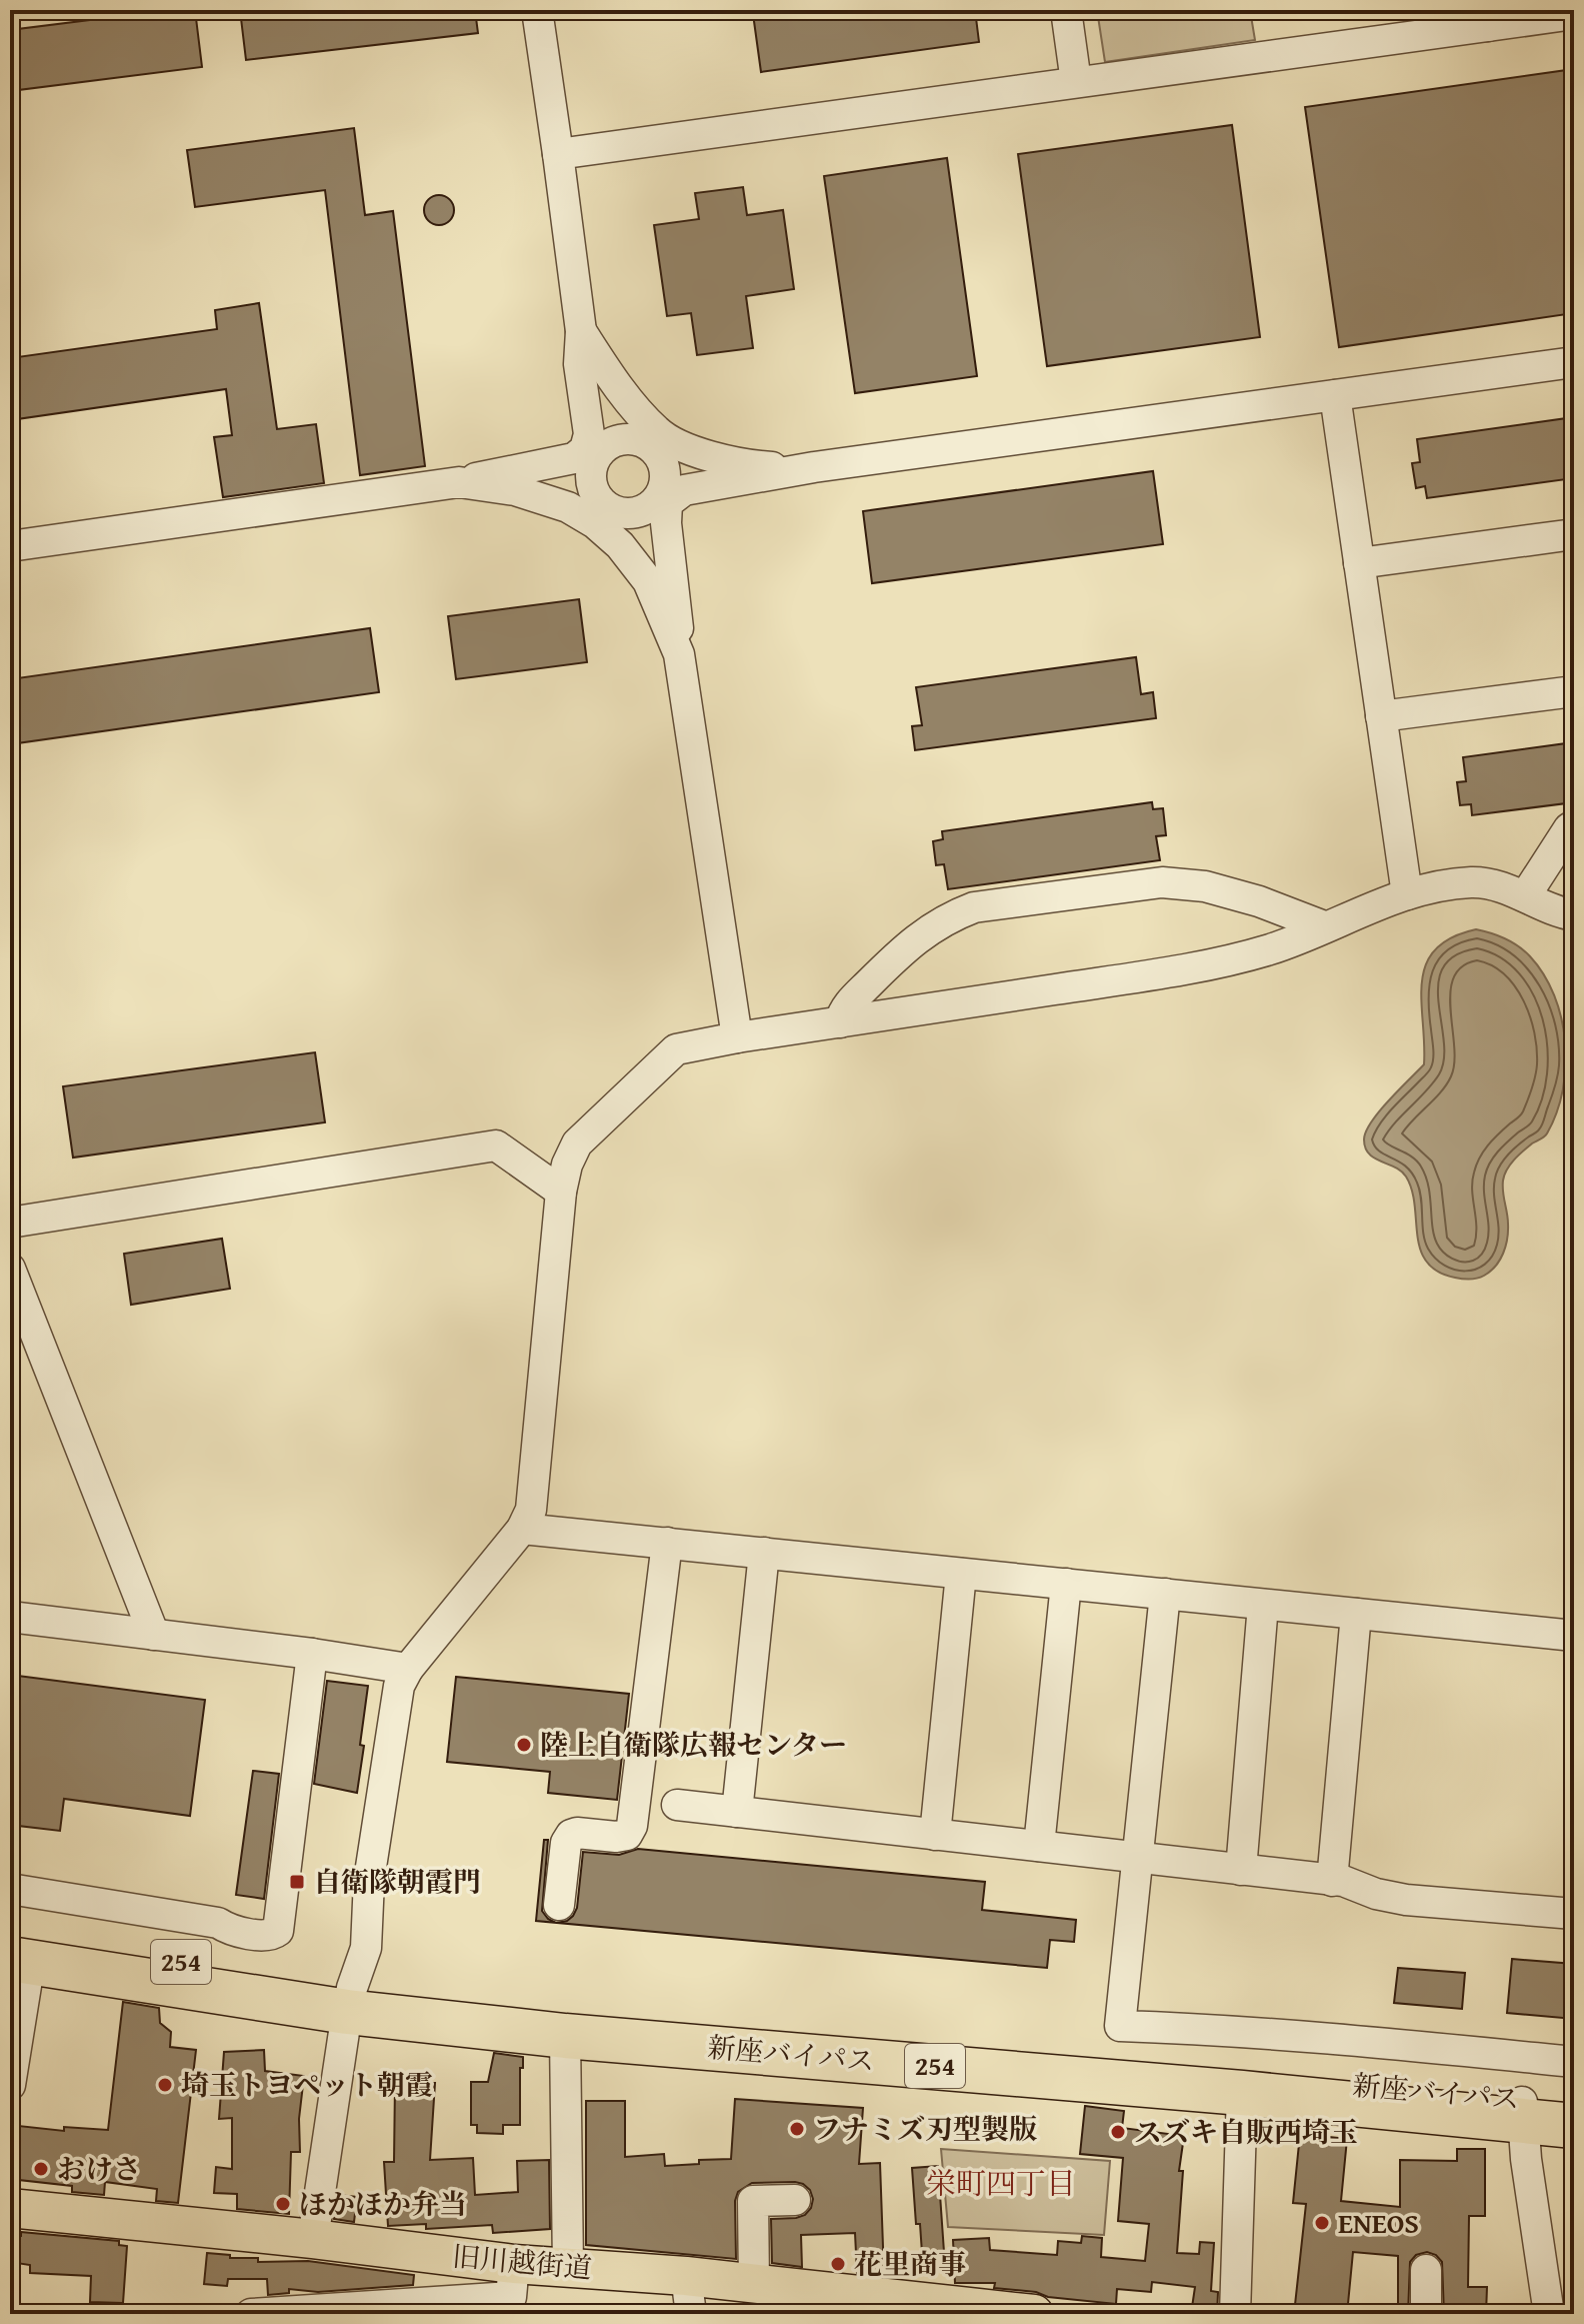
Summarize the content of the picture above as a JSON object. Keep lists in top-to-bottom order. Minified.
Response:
{"streets":{"highway":["254","新座バイパス"],"main road":["旧川越街道"]},"districts":["栄町四丁目"],"places":{"other":["陸上自衛隊広報センター","埼玉トヨペット朝霞","フナミズ刃型製版","スズキ自販西埼玉","おけさ","ほかほか弁当","ENEOS","花里商事"],"transit":["自衛隊朝霞門"]}}
